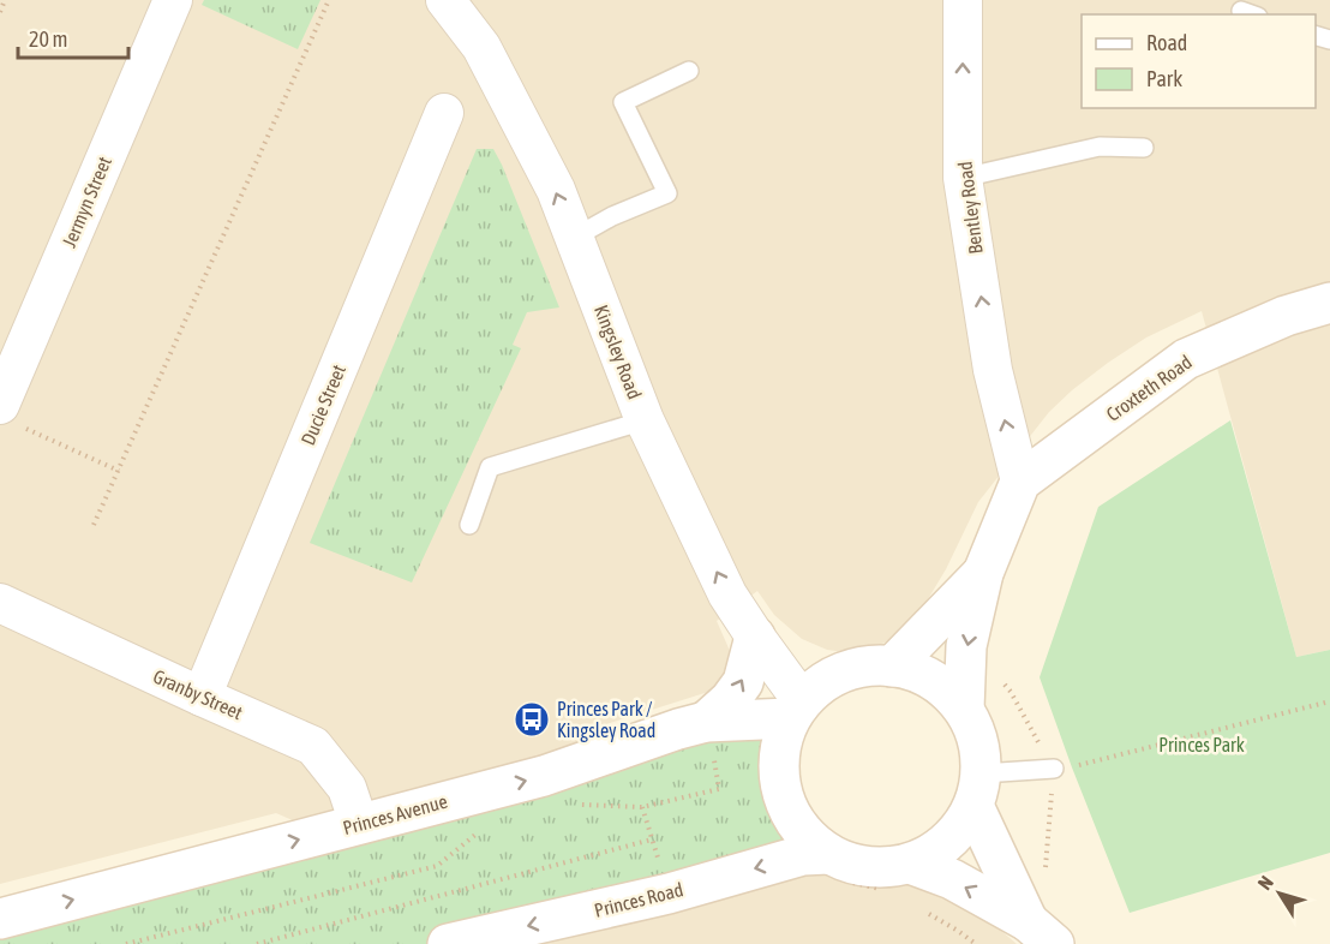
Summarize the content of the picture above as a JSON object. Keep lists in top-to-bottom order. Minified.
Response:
{"streets":{"main road":["Croxteth Road","Princes Avenue","Princes Road"],"street":["Jermyn Street","Bentley Road","Kingsley Road","Ducie Street","Granby Street"]},"crossings":[["Bentley Road","Croxteth Road"],["Kingsley Road","Princes Avenue"],["Kingsley Road","Princes Road"],["Ducie Street","Granby Street"],["Granby Street","Princes Avenue"],["Princes Avenue","Princes Road"]],"one_way":["Bentley Road","Kingsley Road","Princes Avenue","Princes Road"],"parks":["Princes Park"],"places":{"bus stop":["Princes Park / Kingsley Road"]},"legend":["Road","Park"],"scale_bar":"20 m","north":"top left"}
